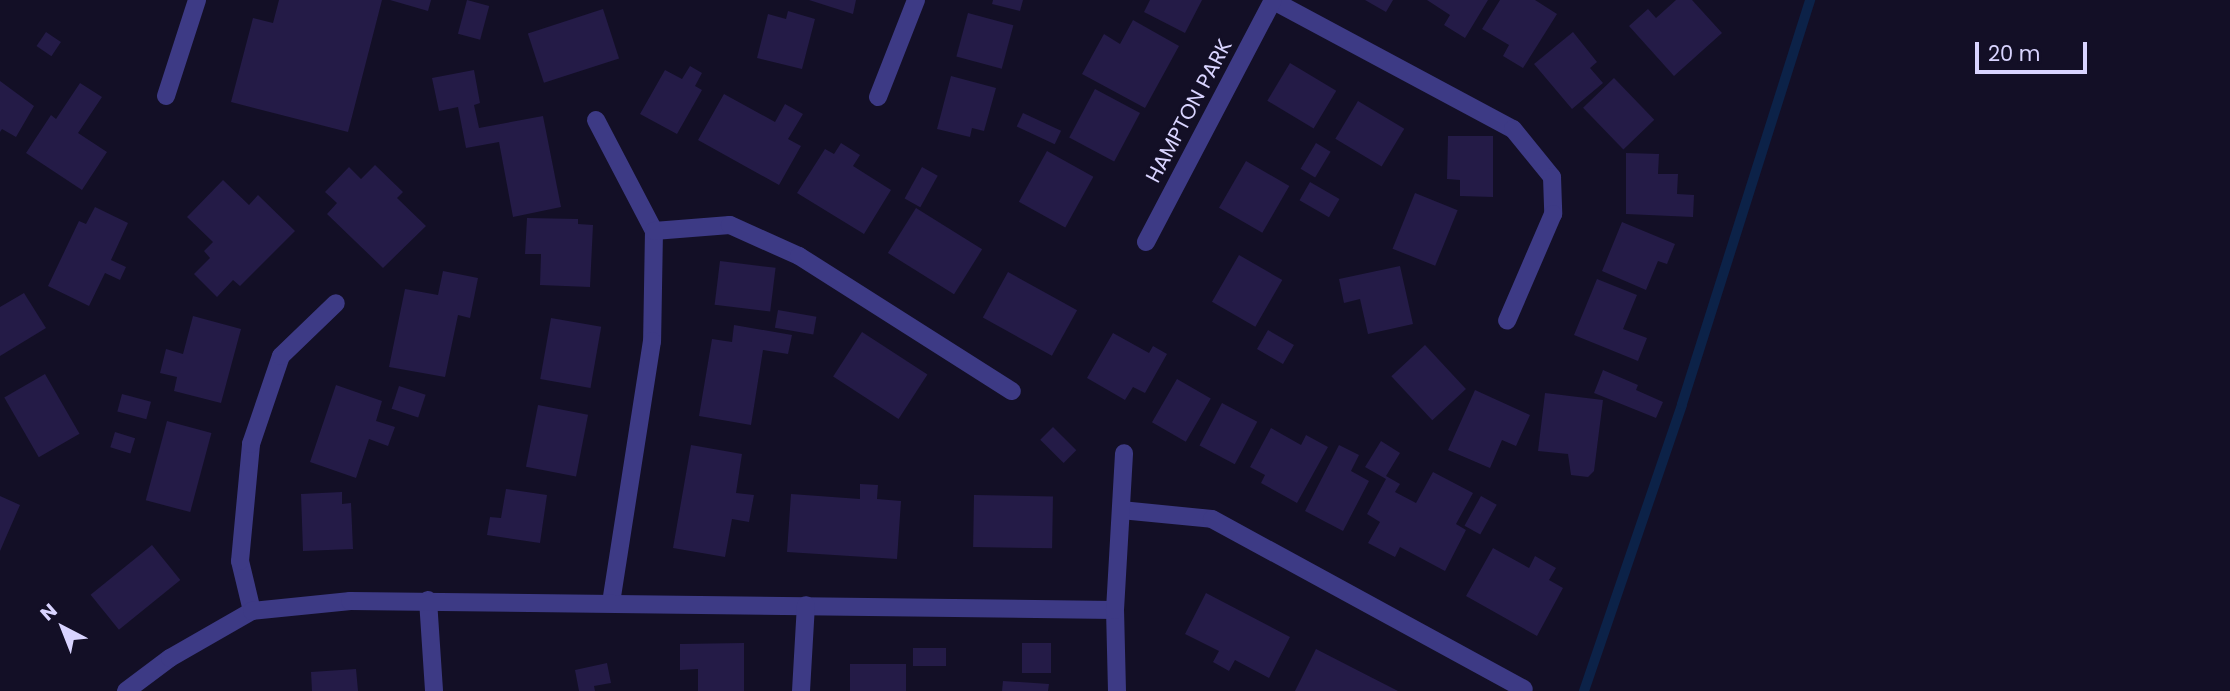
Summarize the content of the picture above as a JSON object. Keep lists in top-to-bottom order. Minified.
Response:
{"streets":{"street":["HAMPTON PARK"]},"scale_bar":"20 m","north":"top left"}
